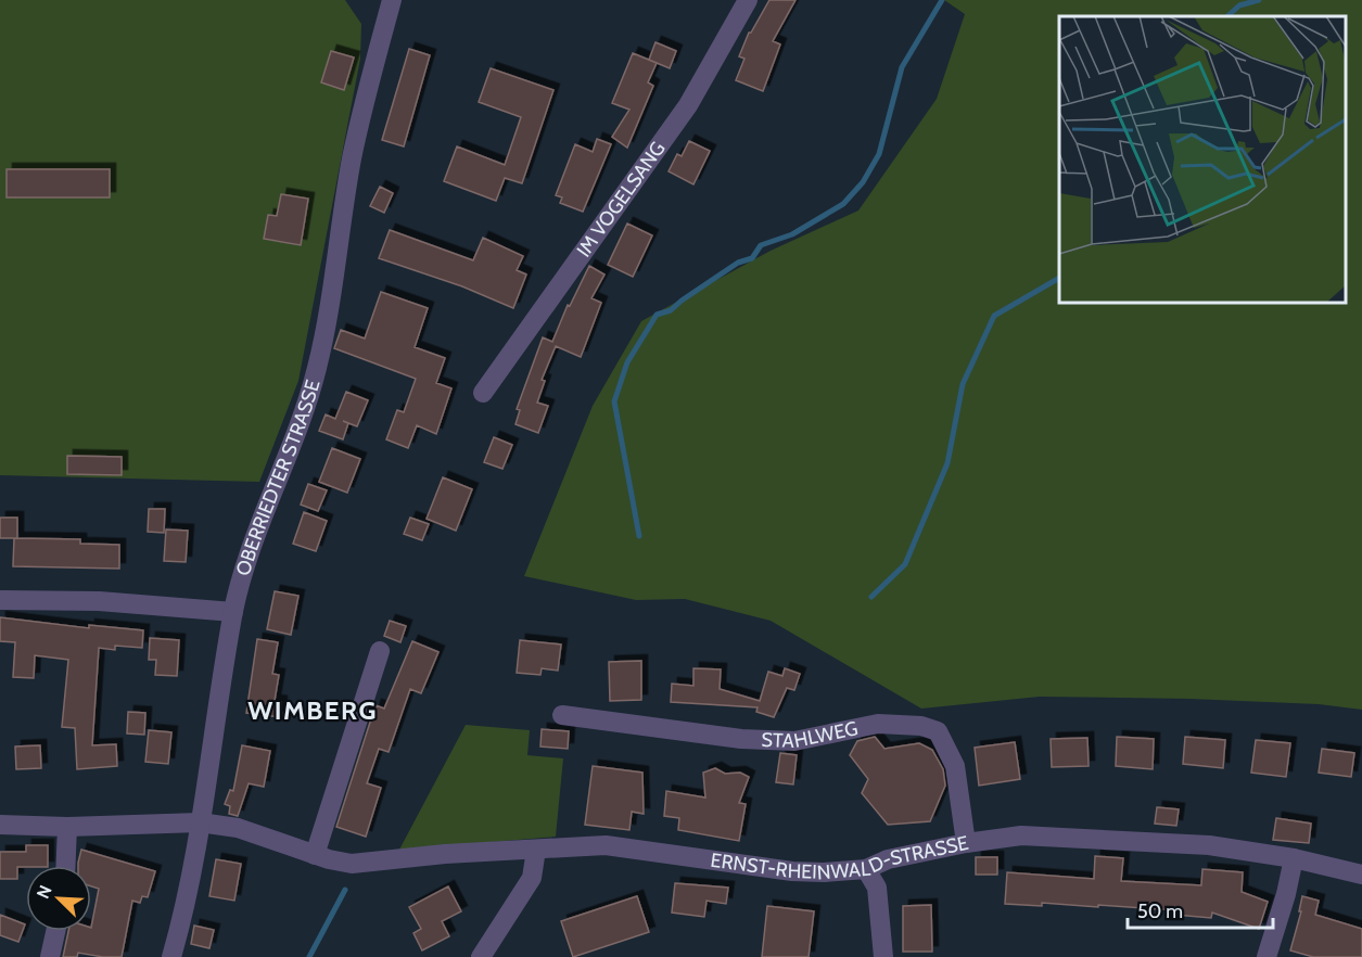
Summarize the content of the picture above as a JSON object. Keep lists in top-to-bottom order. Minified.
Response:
{"streets":{"street":["IM VOGELSANG","OBERRIEDTER STRASSE","STAHLWEG","ERNST-RHEINWALD-STRASSE"]},"crossings":[["OBERRIEDTER STRASSE","ERNST-RHEINWALD-STRASSE"],["STAHLWEG","ERNST-RHEINWALD-STRASSE"]],"districts":["WIMBERG"],"scale_bar":"50 m","north":"top left"}
